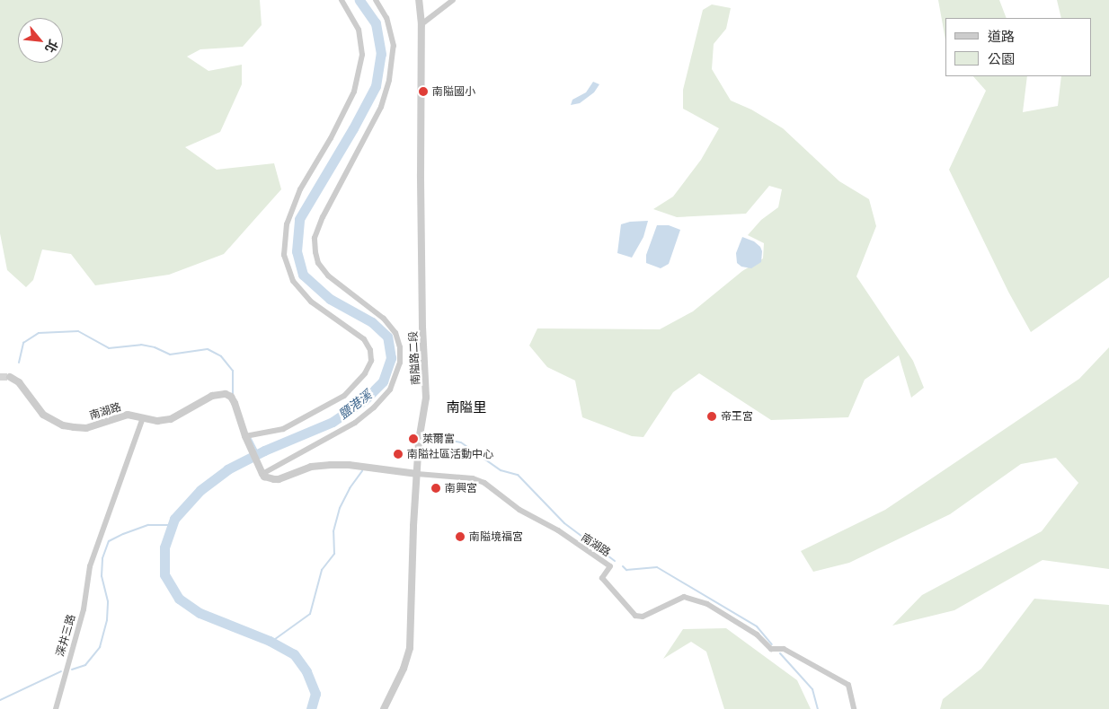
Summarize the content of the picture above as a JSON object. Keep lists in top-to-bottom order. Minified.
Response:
{"streets":{"street":["南隘路二段","南湖路","深井三路"]},"crossings":[["南隘路二段","南湖路"],["南湖路","深井三路"]],"districts":["南隘里"],"water":["鹽港溪"],"places":["南隘國小","帝王宮","萊爾富","南隘社區活動中心","南興宮","南隘境福宮"],"legend":["道路","公園"],"north":"bottom right"}
